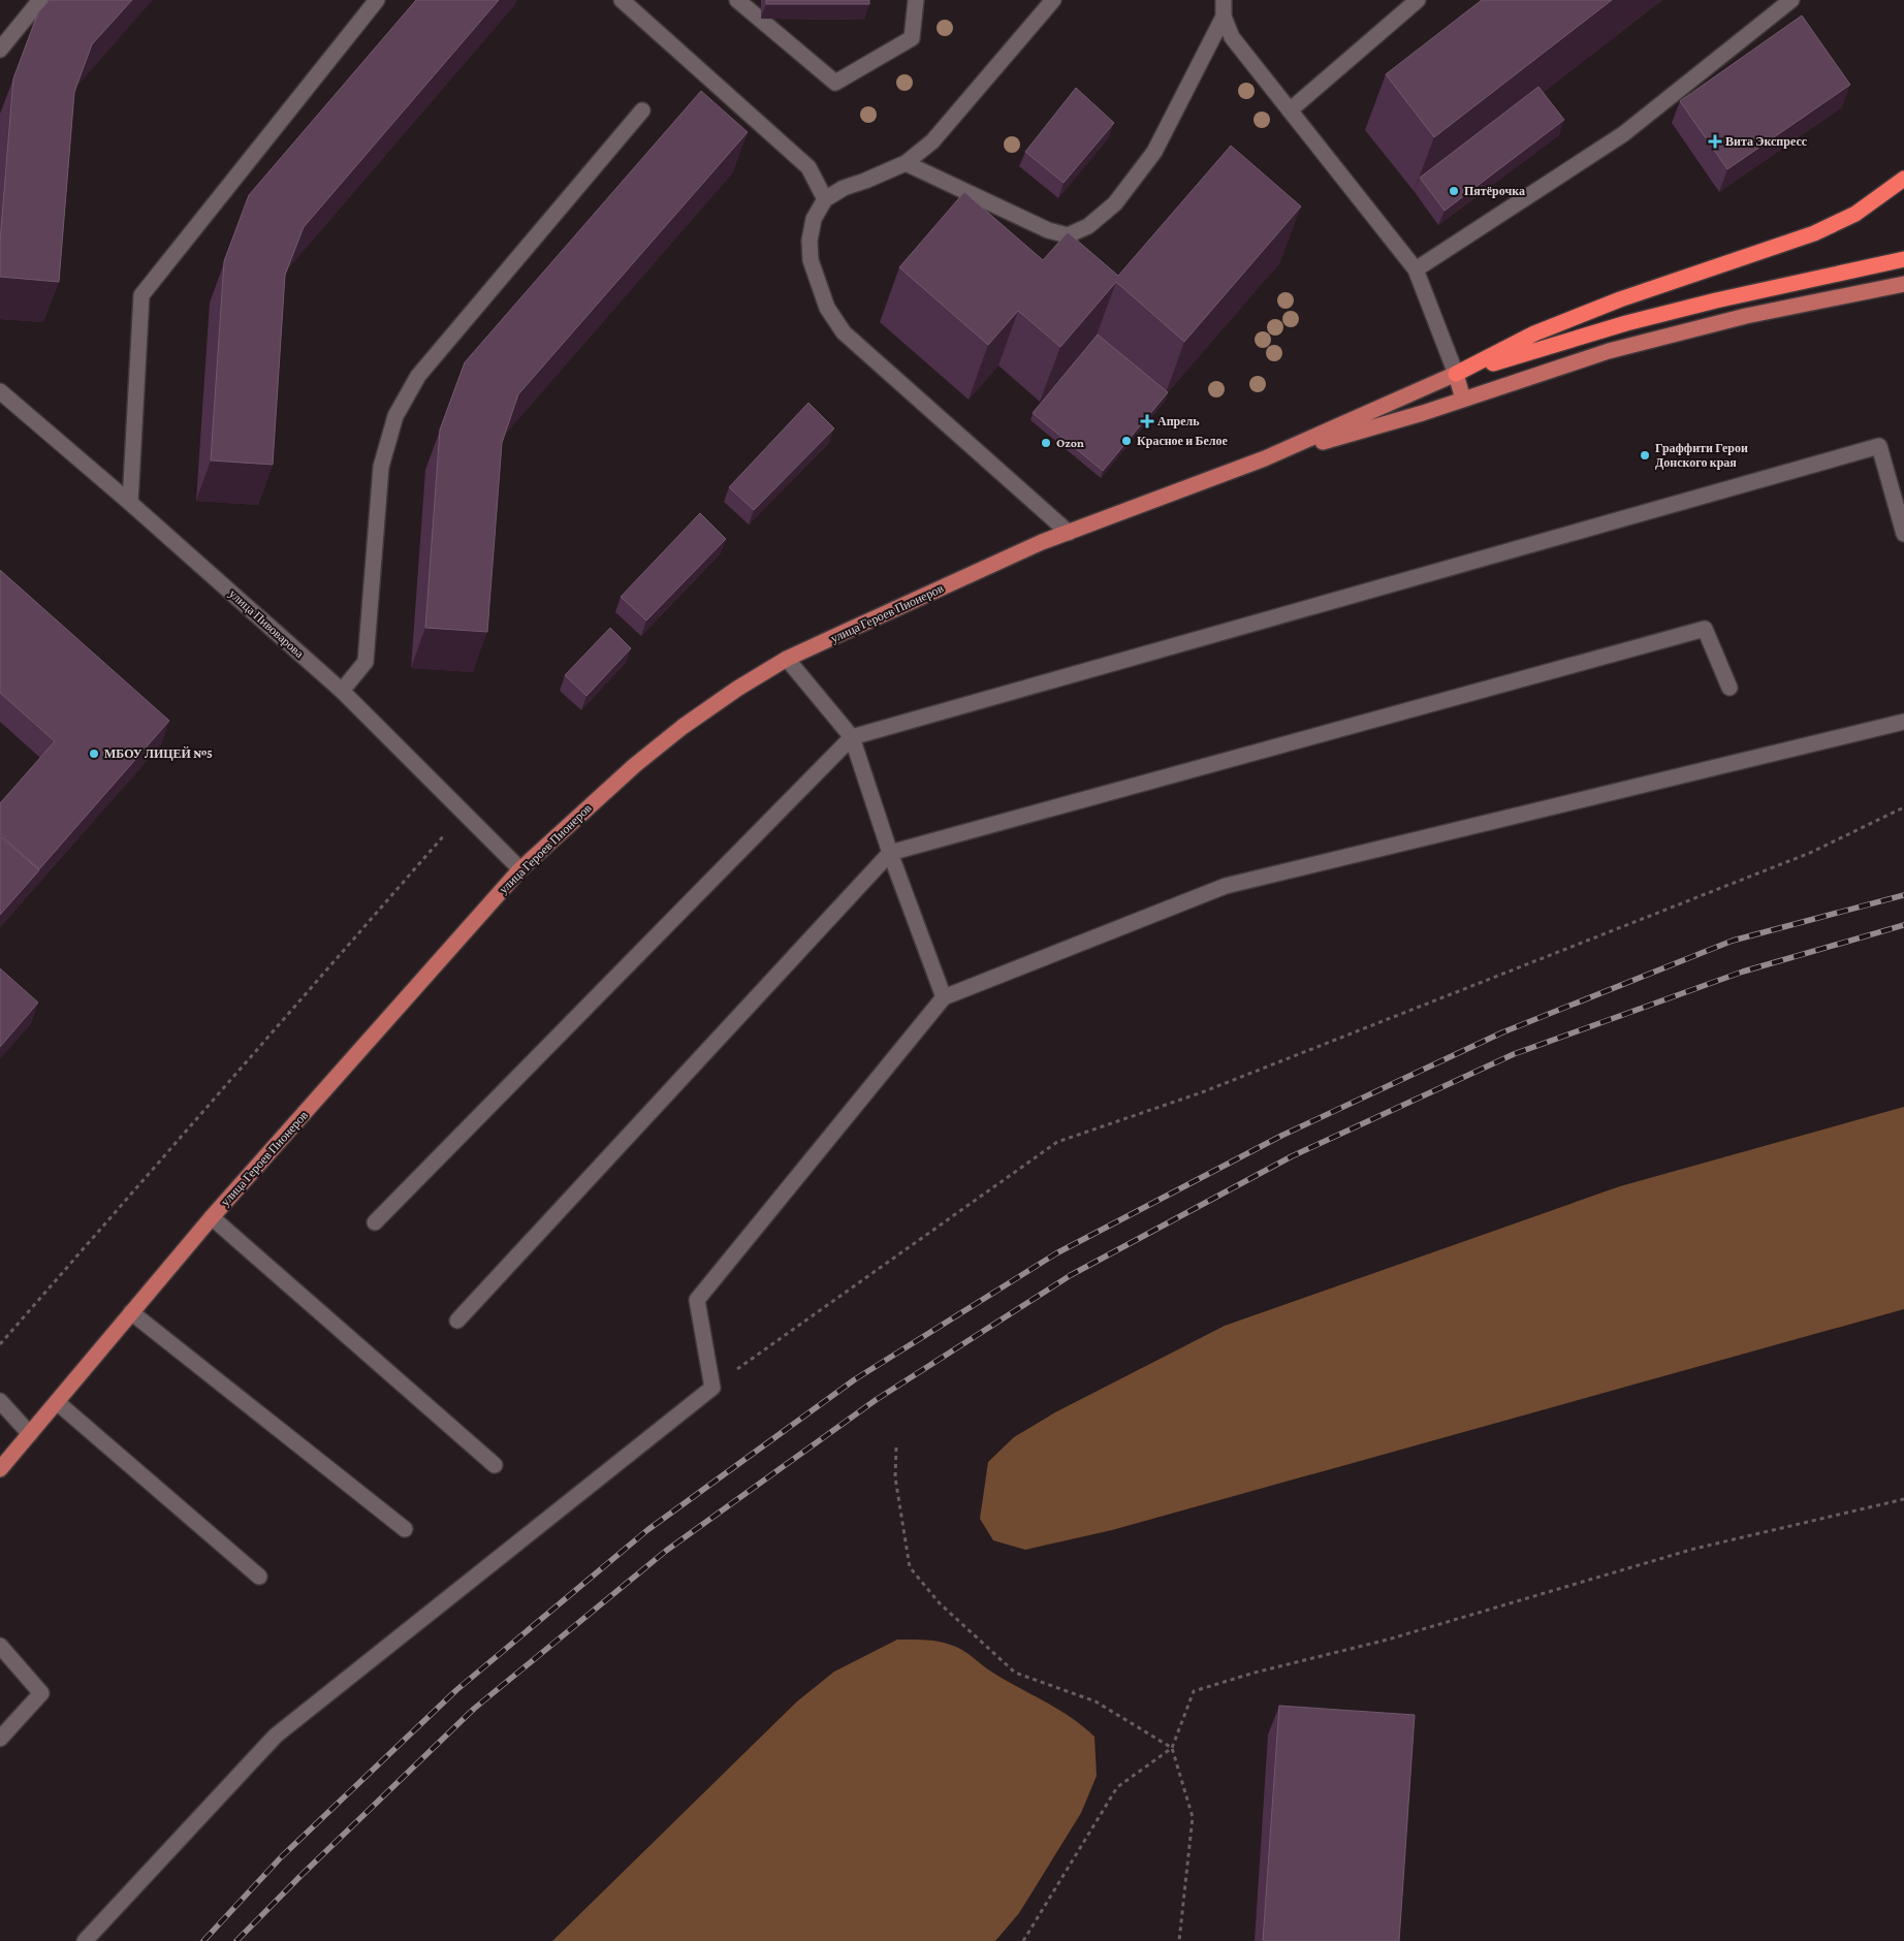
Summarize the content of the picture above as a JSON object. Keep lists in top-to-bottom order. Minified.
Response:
{"streets":{"main road":["улица Героев Пионеров"],"street":["улица Пивоварова"]},"crossings":[["улица Героев Пионеров","улица Пивоварова"]],"places":{"health":["Вита Экспресс","Апрель"],"other":["Пятёрочка","Красное и Белое","Ozon","Граффити Герои Донского края","МБОУ ЛИЦЕЙ №5"]}}
